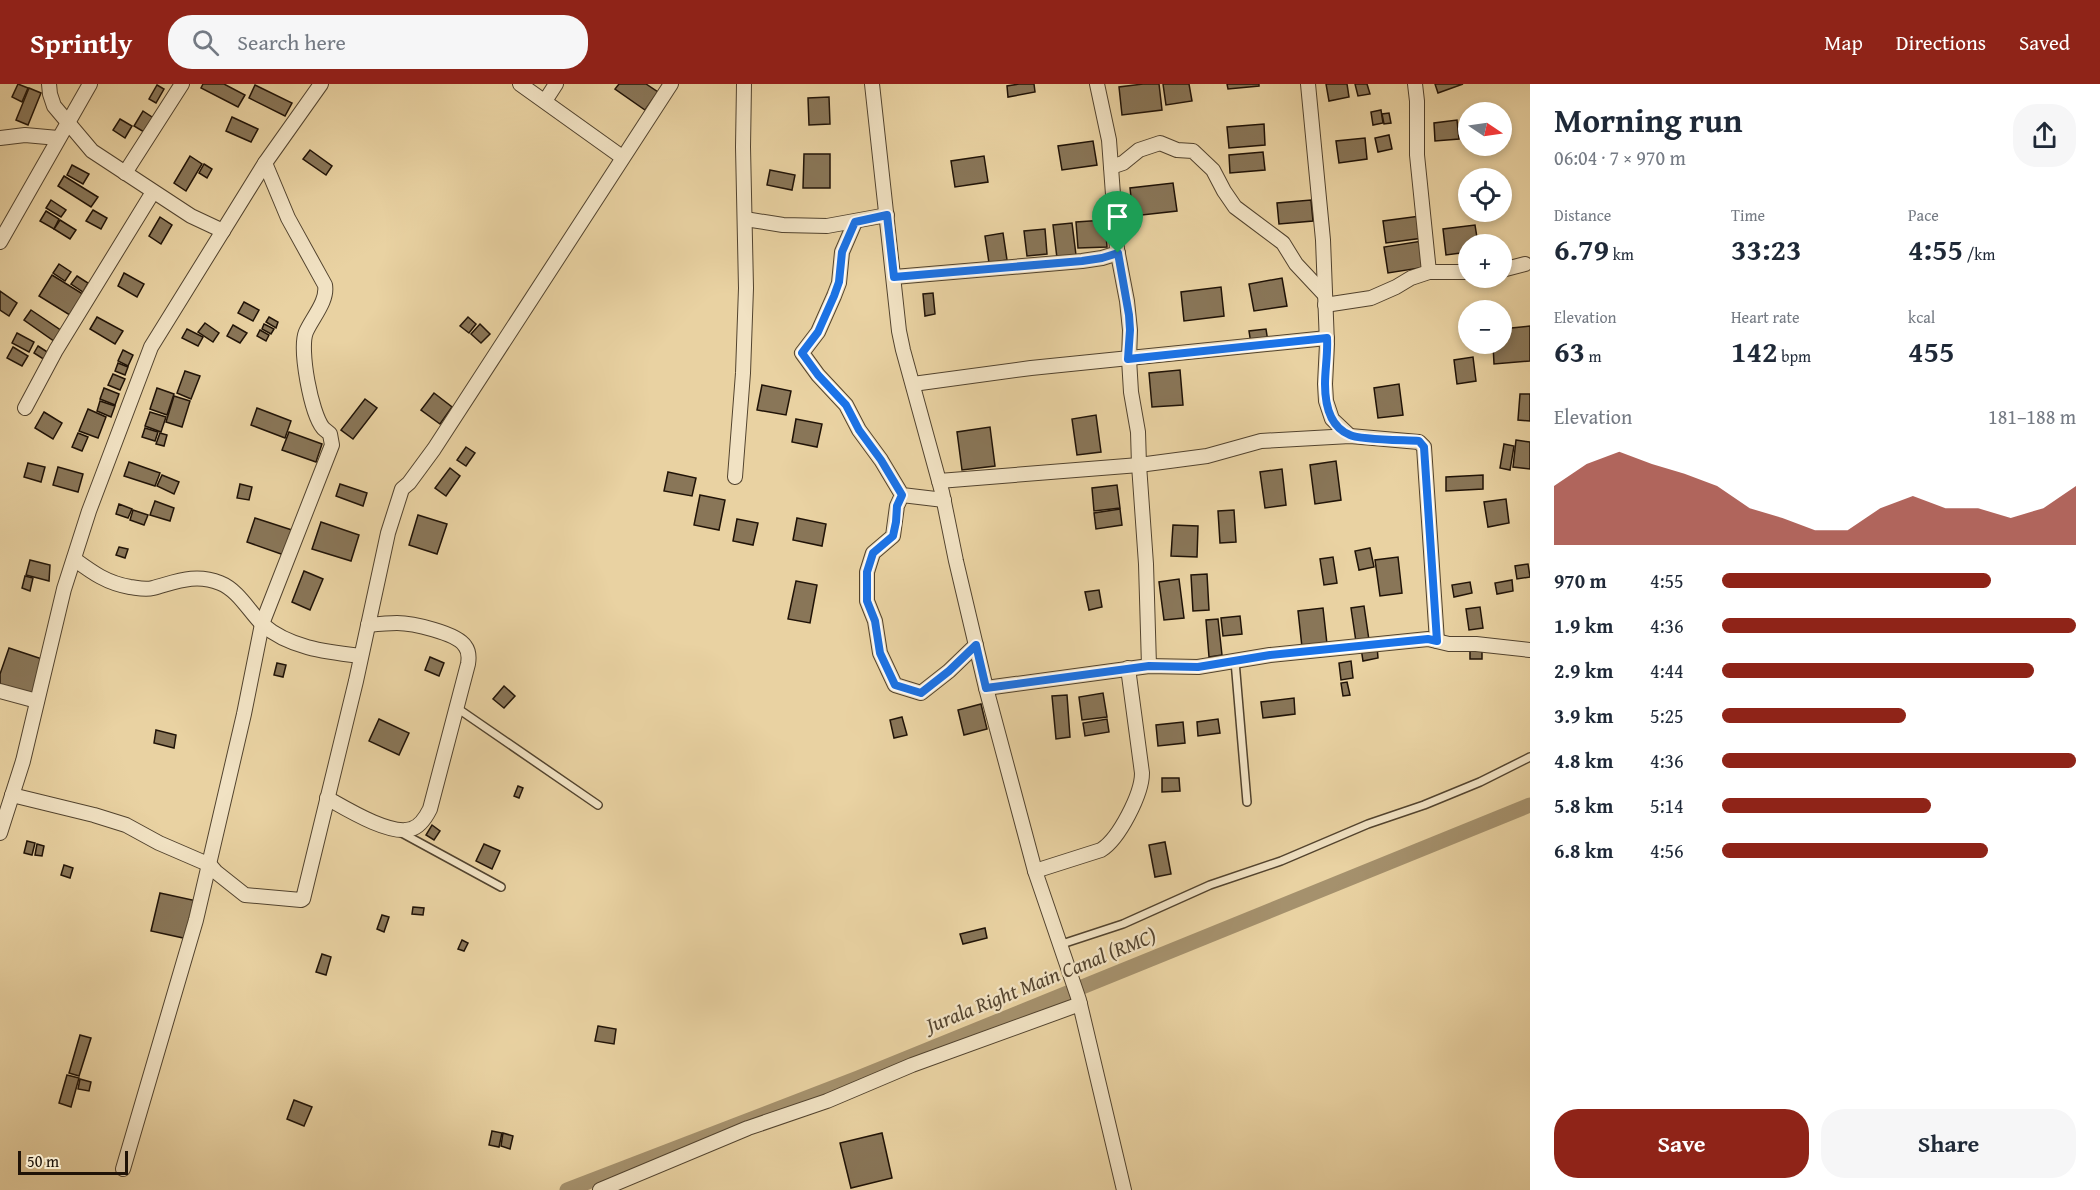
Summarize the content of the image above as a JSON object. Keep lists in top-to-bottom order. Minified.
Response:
{"water":["Jurala Right Main Canal (RMC)"],"scale_bar":"50 m","north":"right","page":{"header":"Sprintly","search":"Search here","nav":["Map","Directions","Saved"],"heading":["Morning run","06:04 · 7 × 970 m"],"map_buttons":["+","−"],"stats":[["Distance","6.79 km"],["Time","33:23"],["Pace","4:55 /km"],["Elevation","63 m"],["Heart rate","142 bpm"],["kcal","455"]],"chart":["Elevation","181–188 m"],"list":[{"name":"970 m","note":"4:55"},{"name":"1.9 km","note":"4:36"},{"name":"2.9 km","note":"4:44"},{"name":"3.9 km","note":"5:25"},{"name":"4.8 km","note":"4:36"},{"name":"5.8 km","note":"5:14"},{"name":"6.8 km","note":"4:56"}],"buttons":["Save","Share"],"scale":"50 m"}}
